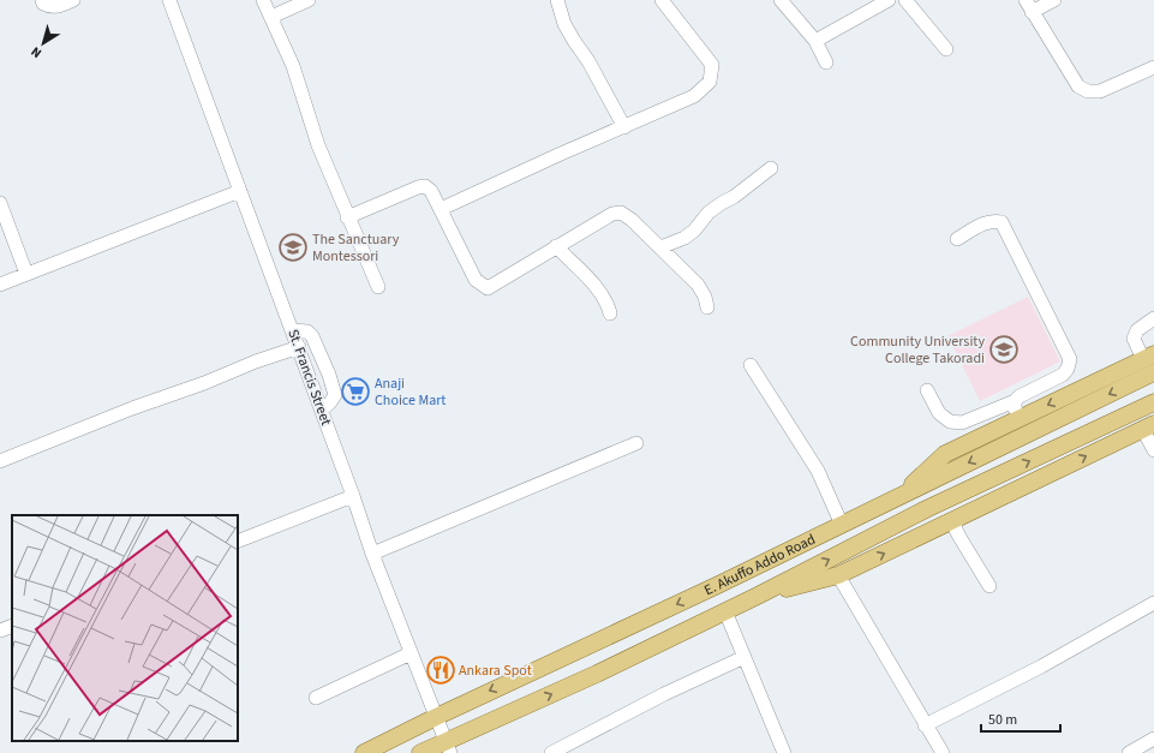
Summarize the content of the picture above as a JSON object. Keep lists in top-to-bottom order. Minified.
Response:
{"streets":{"main road":["E. Akuffo Addo Road"],"street":["St. Francis Street"]},"crossings":[["St. Francis Street","E. Akuffo Addo Road"]],"places":{"school or university":["The Sanctuary Montessori","Community University College Takoradi"],"supermarket":["Anaji Choice Mart"],"restaurant":["Ankara Spot"]},"scale_bar":"50 m","north":"bottom left"}
